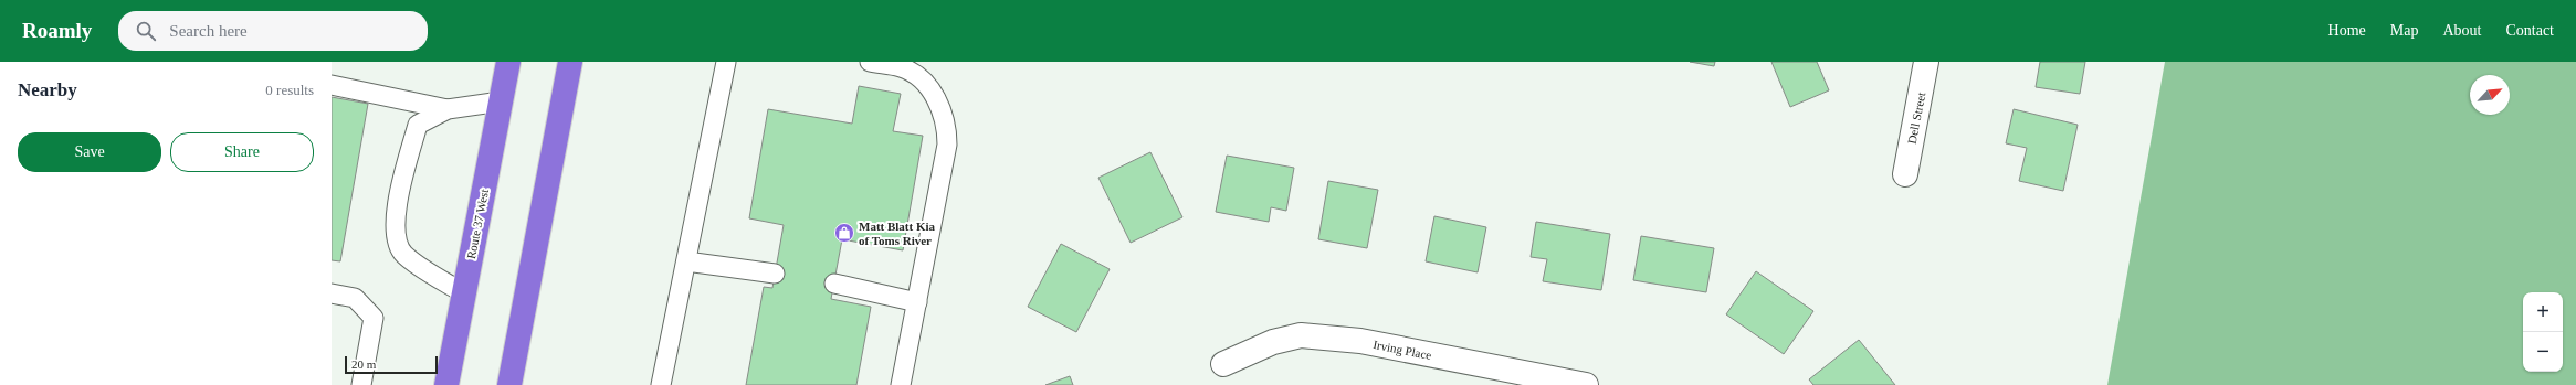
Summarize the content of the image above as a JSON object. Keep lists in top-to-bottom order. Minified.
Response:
{"streets":{"highway":["Route 37 West"],"street":["Dell Street","Irving Place"]},"places":{"shop":["Matt Blatt Kia of Toms River"]},"scale_bar":"20 m","north":"top right","page":{"header":"Roamly","search":"Search here","nav":["Home","Map","About","Contact"],"heading":["Nearby","0 results"],"buttons":["Save","Share"],"map_buttons":["+","−"],"scale":"20 m"}}
